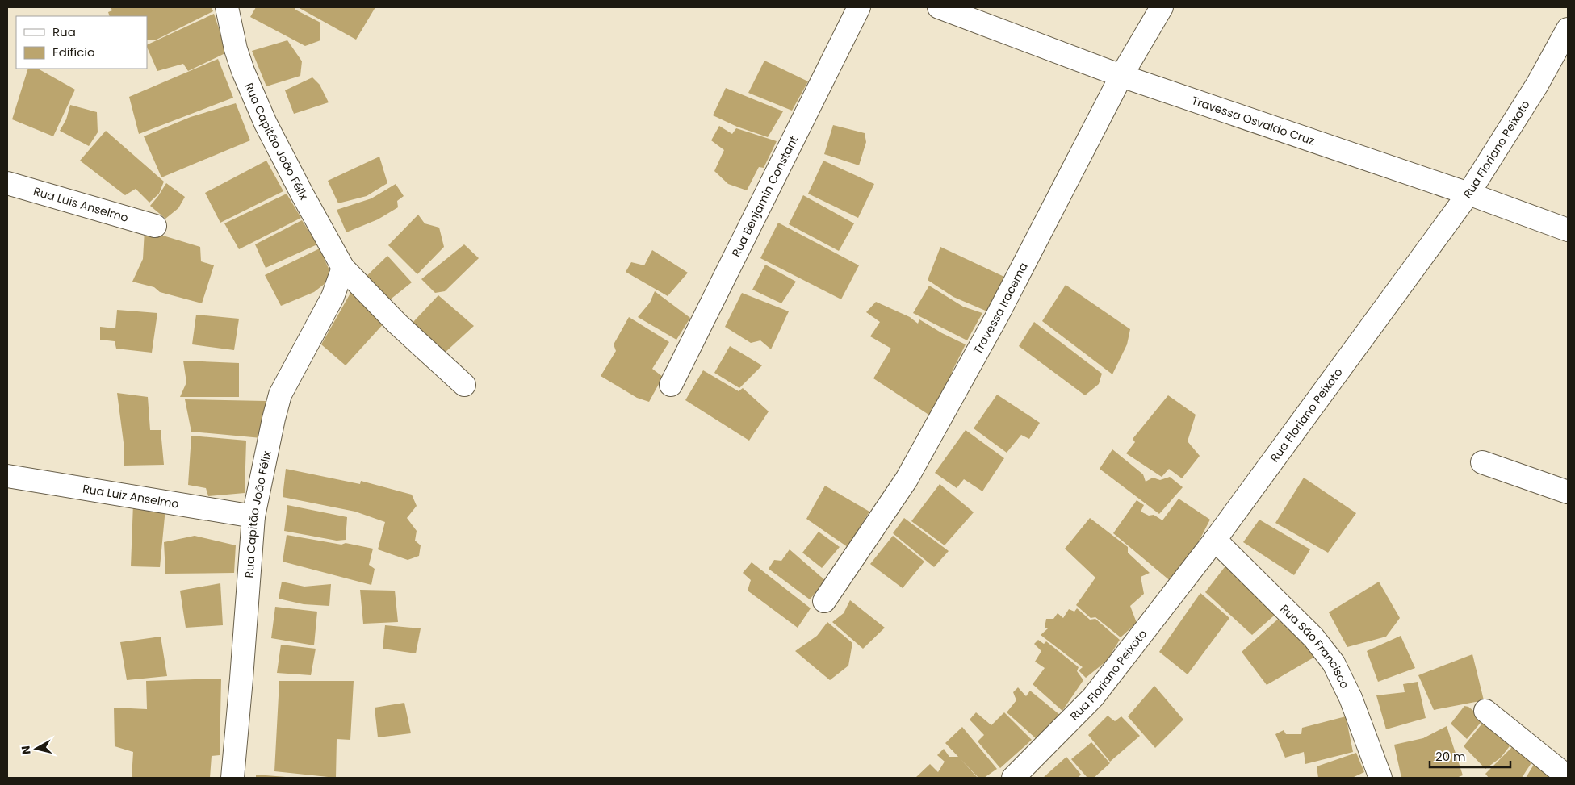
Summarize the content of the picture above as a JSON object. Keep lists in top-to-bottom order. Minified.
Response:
{"streets":{"street":["Travessa Osvaldo Cruz","Rua Capitão João Félix","Rua Floriano Peixoto","Rua Benjamin Constant","Rua Luis Anselmo","Travessa Iracema","Rua Luiz Anselmo","Rua São Francisco"]},"crossings":[["Travessa Osvaldo Cruz","Rua Floriano Peixoto"],["Travessa Osvaldo Cruz","Travessa Iracema"],["Rua Capitão João Félix","Rua Luiz Anselmo"],["Rua Floriano Peixoto","Rua São Francisco"]],"legend":["Rua","Edifício"],"scale_bar":"20 m","north":"left"}
